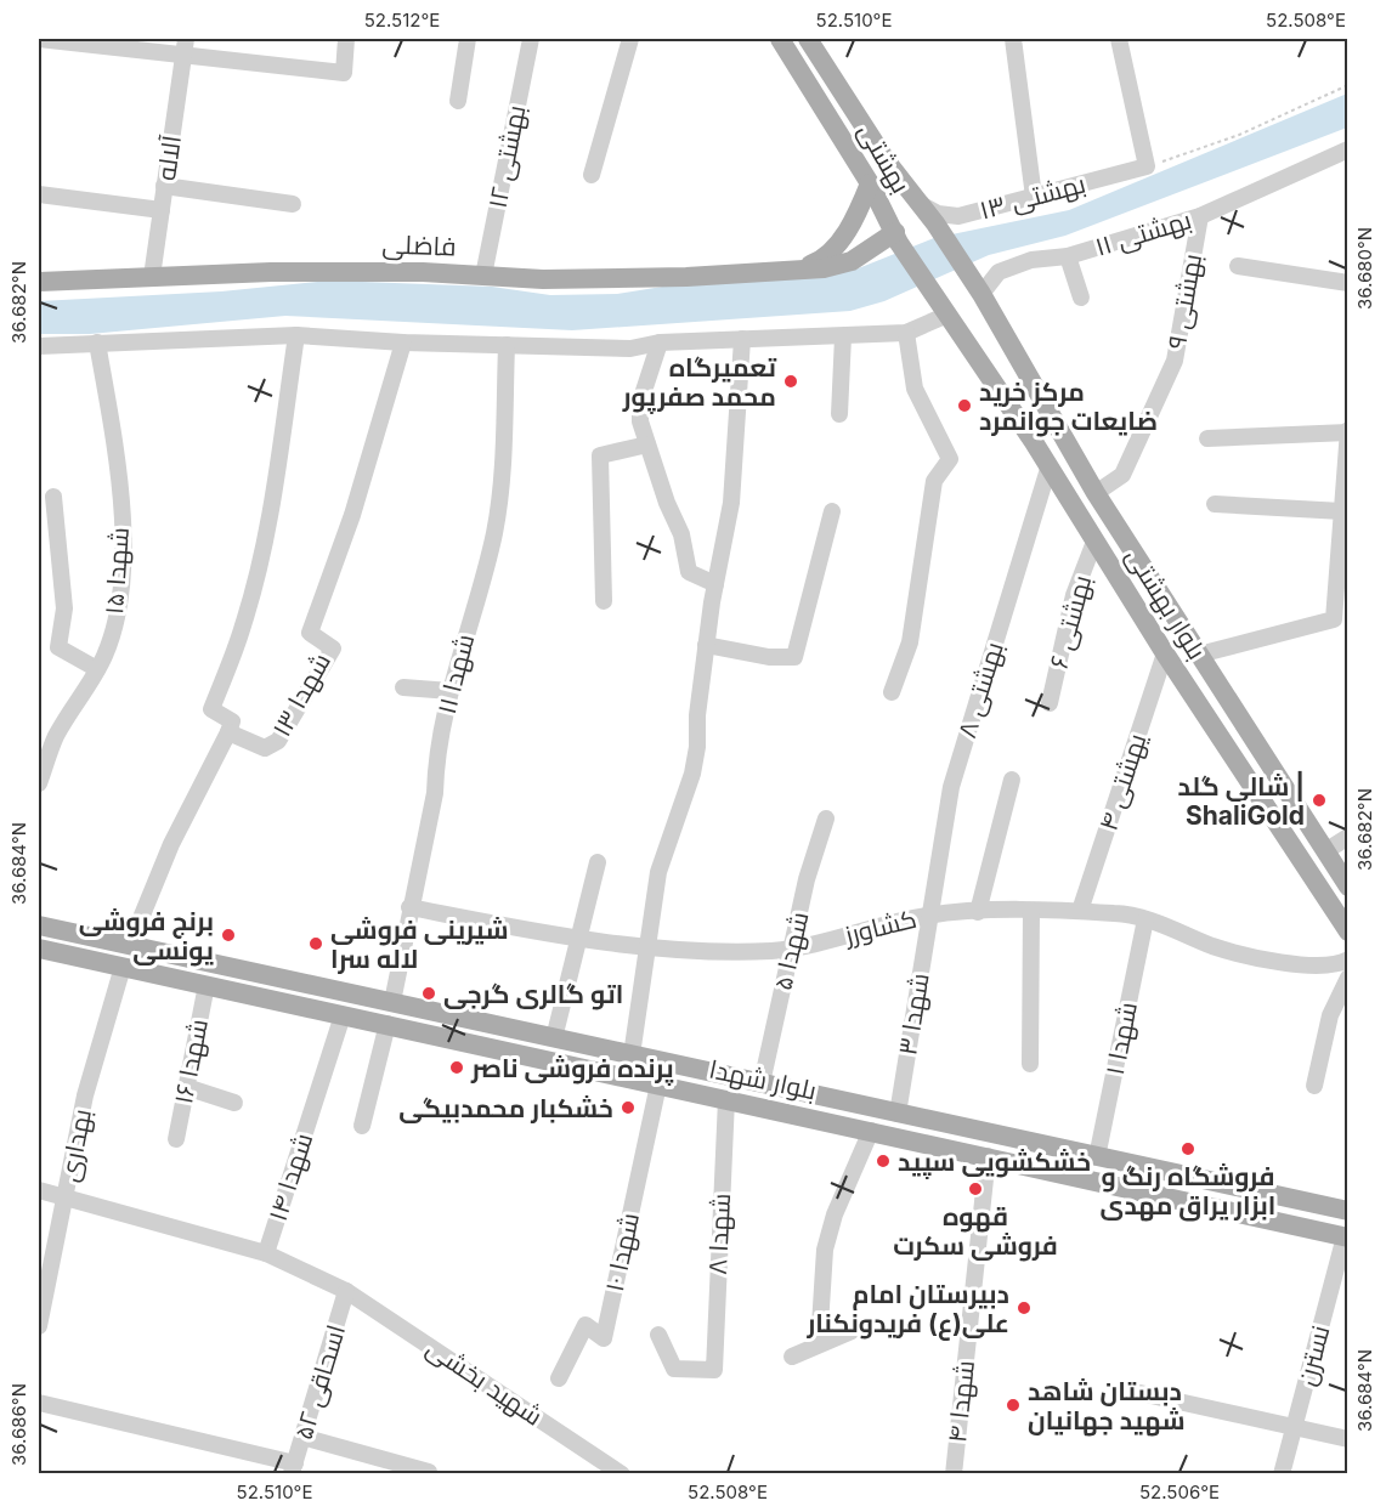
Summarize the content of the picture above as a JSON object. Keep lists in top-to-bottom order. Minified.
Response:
{"streets":{"main road":["بهشتی","فاضلی","بلوار بهشتی","بلوار شهدا"],"street":["بهشتی ۱۲","آلاله","بهشتی ۱۳","بهشتی ۱۱","بهشتی ۹","شهدا ۱۵","بهشتی ۶","شهدا ۱۱","بهشتی ۸","شهدا ۱۳","یهشتی ۴","کشاورز","شهدا ۵","شهدا ۳","شهدا ۱","شهدا ۱۶","بهداری","شهدا ۱۴","شهدا ۸","شهدا ۱۰","نسترن","اسحاقی ۵۲","شهید بخشی","شهدا ۴"]},"crossings":[["بهشتی ۱۲","فاضلی"],["آلاله","فاضلی"],["بهشتی","فاضلی"],["بهشتی","بلوار بهشتی"],["بهشتی ۱۱","بهشتی ۹"],["بهشتی ۱۱","بلوار بهشتی"],["بهشتی ۹","بلوار بهشتی"],["بلوار بهشتی","بهشتی ۶"],["بلوار بهشتی","بهشتی ۸"],["بلوار بهشتی","یهشتی ۴"],["شهدا ۱۱","کشاورز"],["شهدا ۱۱","بلوار شهدا"],["بهشتی ۸","کشاورز"],["بهشتی ۸","شهدا ۳"],["شهدا ۱۳","بلوار شهدا"],["یهشتی ۴","کشاورز"],["کشاورز","شهدا ۵"],["کشاورز","شهدا ۳"],["کشاورز","شهدا ۱"],["شهدا ۵","بلوار شهدا"],["شهدا ۳","بلوار شهدا"],["شهدا ۱","بلوار شهدا"],["شهدا ۱۶","بلوار شهدا"],["بلوار شهدا","بهداری"],["بلوار شهدا","شهدا ۱۴"],["بلوار شهدا","شهدا ۸"],["بلوار شهدا","شهدا ۱۰"],["بلوار شهدا","نسترن"],["بلوار شهدا","شهدا ۴"],["شهدا ۱۴","اسحاقی ۵۲"],["شهدا ۱۴","شهید بخشی"],["اسحاقی ۵۲","شهید بخشی"]],"places":["تعمیرگاه محمد صفرپور","مرکز خرید ضایعات جوانمرد","شالی گلد | ShaliGold","برنج فروشی یونسی","شیرینی فروشی لاله سرا","اتو گالری گرجی","پرنده فروشی ناصر","خشکبار محمدبیگی","فروشگاه رنگ و ابزار یراق مهدی","خشکشویی سپید","قهوه فروشی سکرت","دبیرستان امام علی(ع) فریدونکنار","دبستان شاهد شهید جهانیان"],"coordinates":["52.512°E","52.510°E","52.508°E","36.680°N","36.682°N","36.684°N","36.686°N","52.506°E"]}
